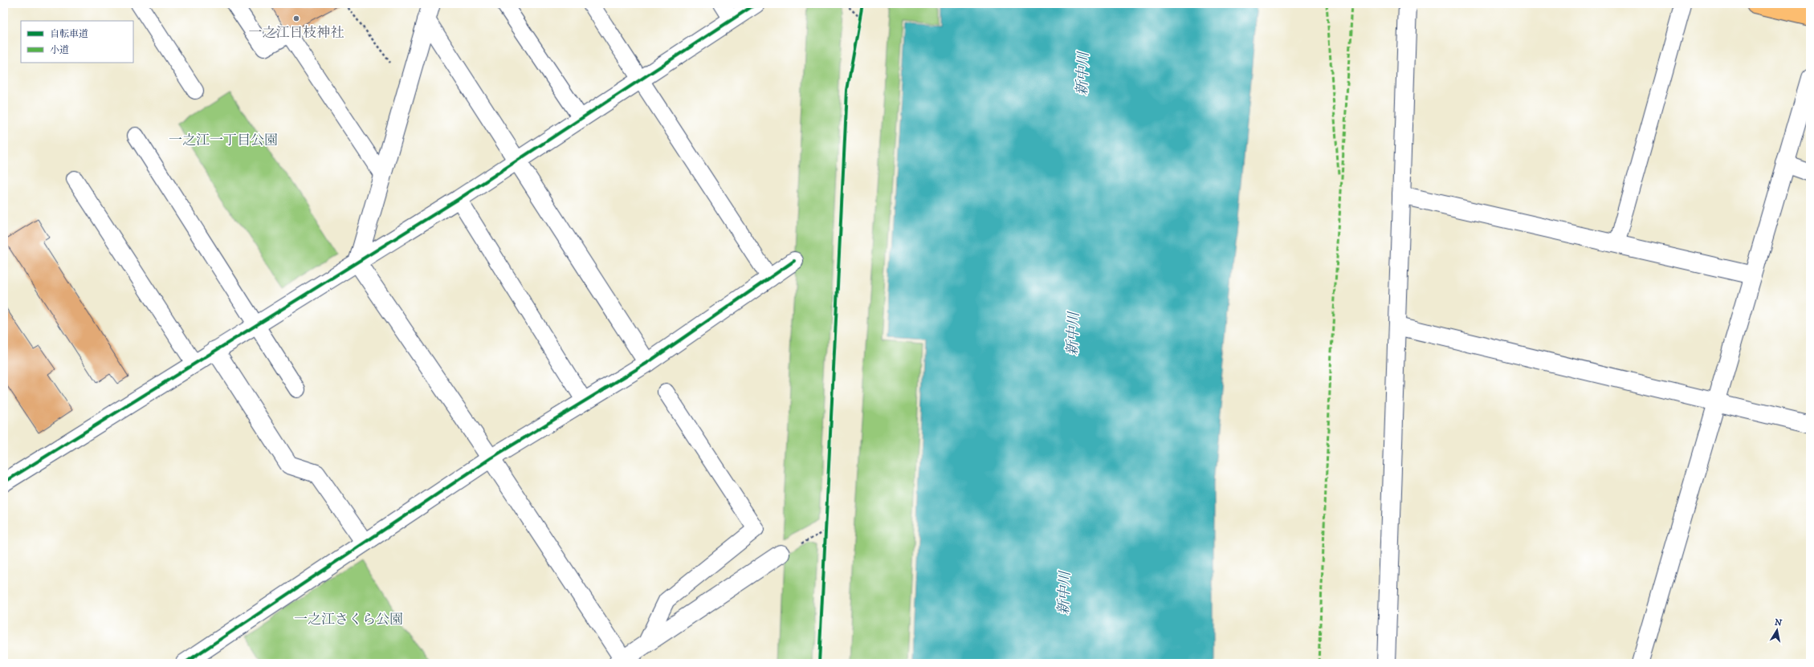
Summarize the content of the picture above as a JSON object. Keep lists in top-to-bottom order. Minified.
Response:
{"water":["新中川"],"parks":["一之江一丁目公園","一之江さくら公園"],"places":["一之江日枝神社"],"legend":["自転車道","小道"],"north":"top"}
